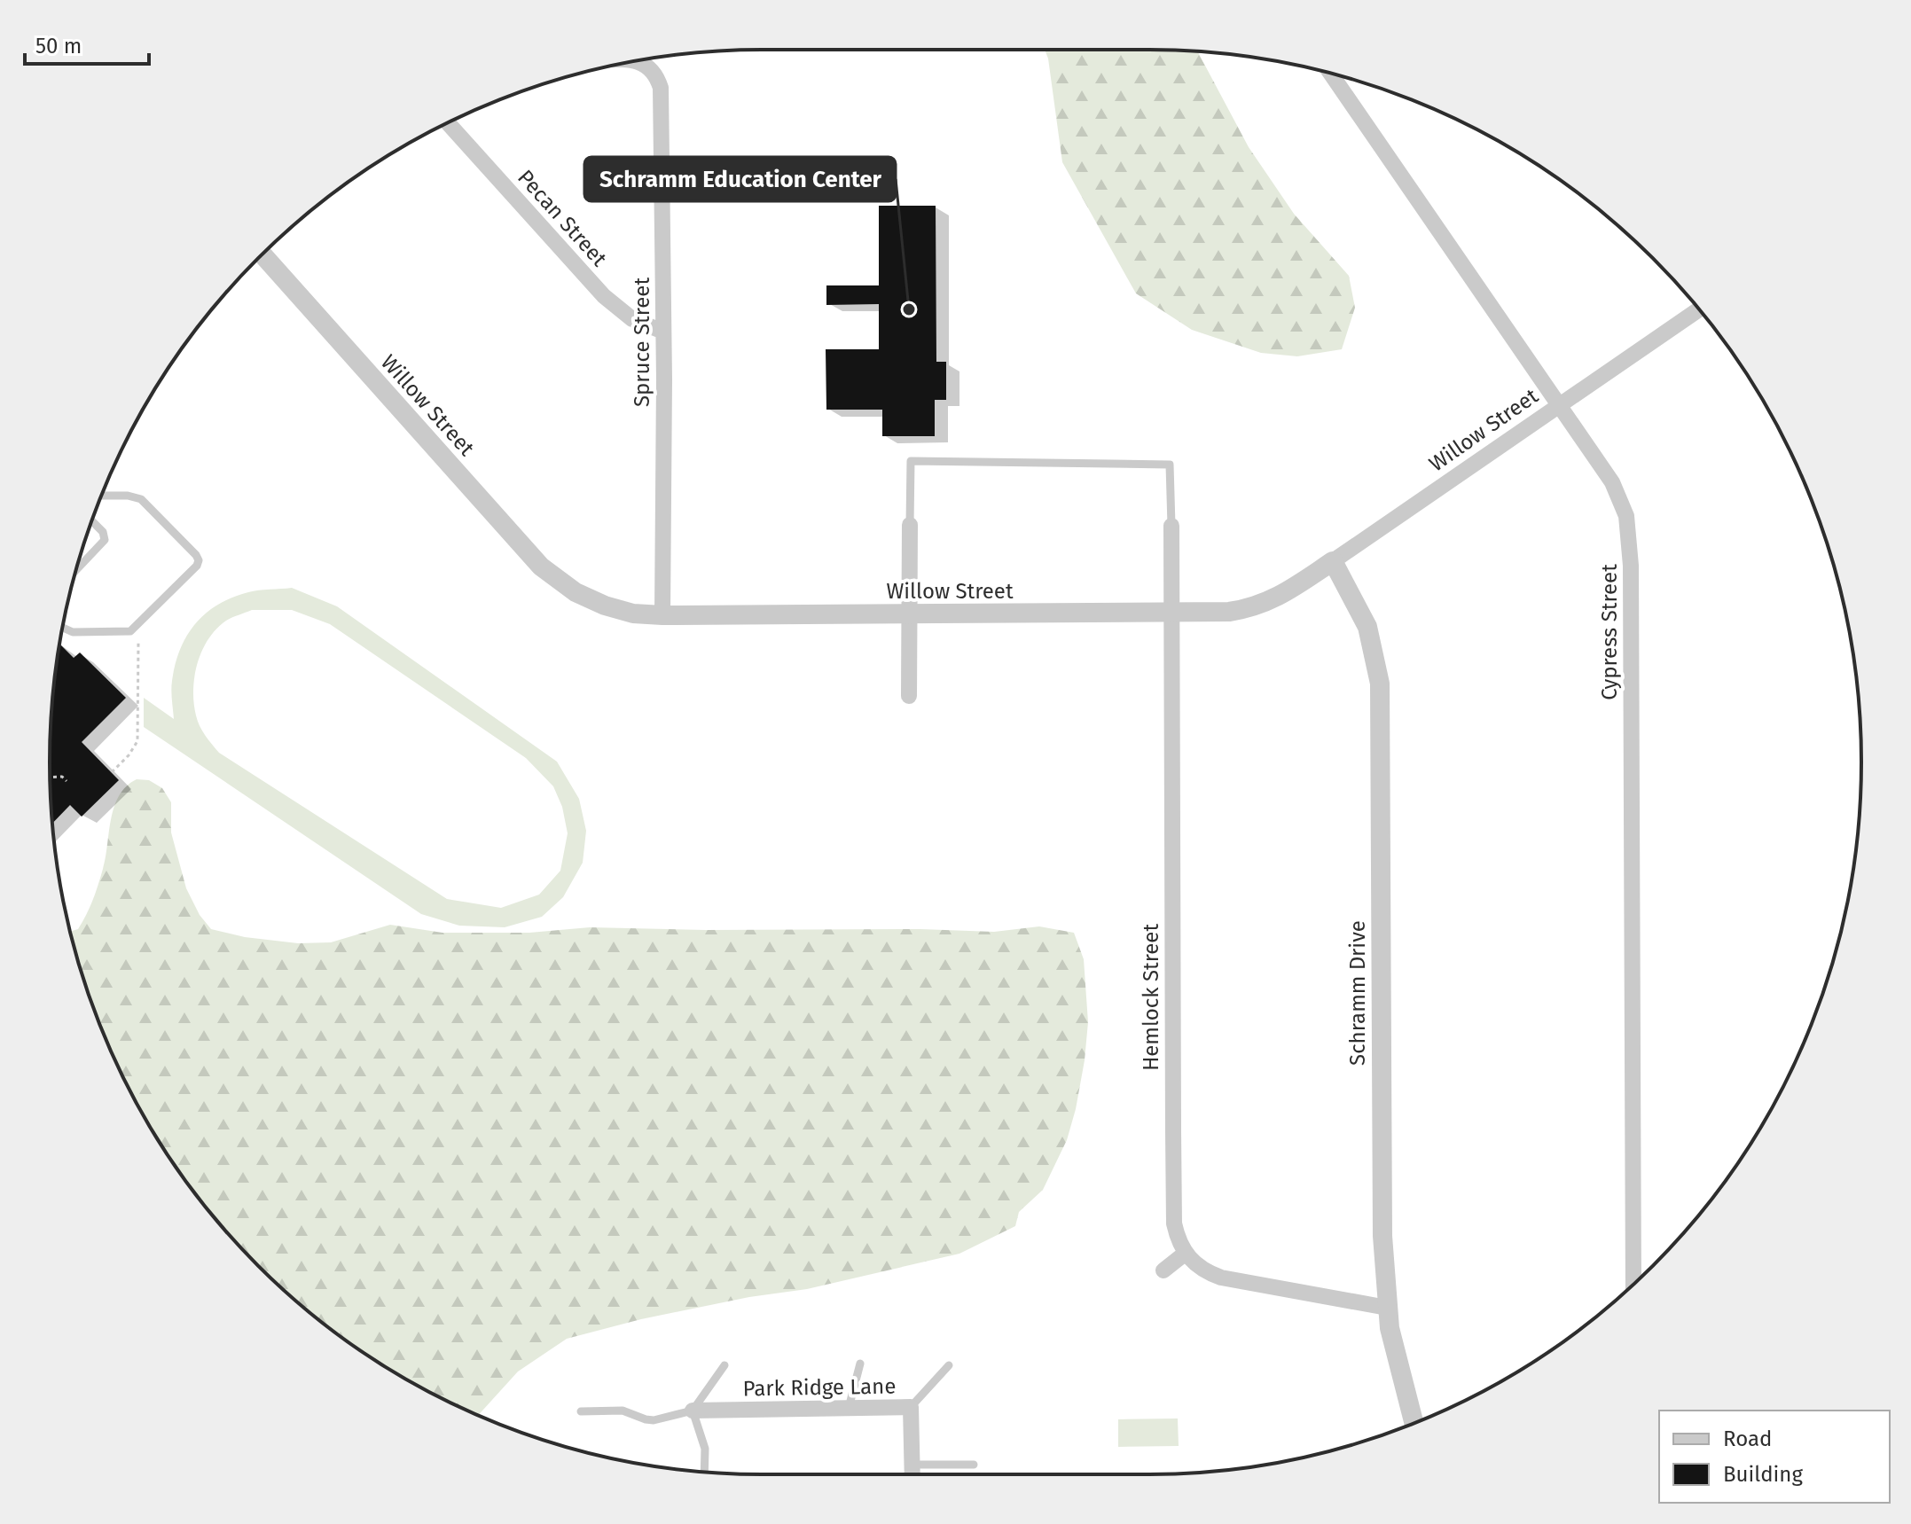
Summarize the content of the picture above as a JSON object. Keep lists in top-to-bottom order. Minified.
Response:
{"streets":{"street":["Pecan Street","Spruce Street","Willow Street","Cypress Street","Schramm Drive","Hemlock Street","Park Ridge Lane"]},"crossings":[["Pecan Street","Spruce Street"],["Spruce Street","Willow Street"],["Willow Street","Cypress Street"],["Willow Street","Schramm Drive"],["Willow Street","Hemlock Street"]],"places":["Schramm Education Center"],"legend":["Road","Building"],"scale_bar":"50 m"}
